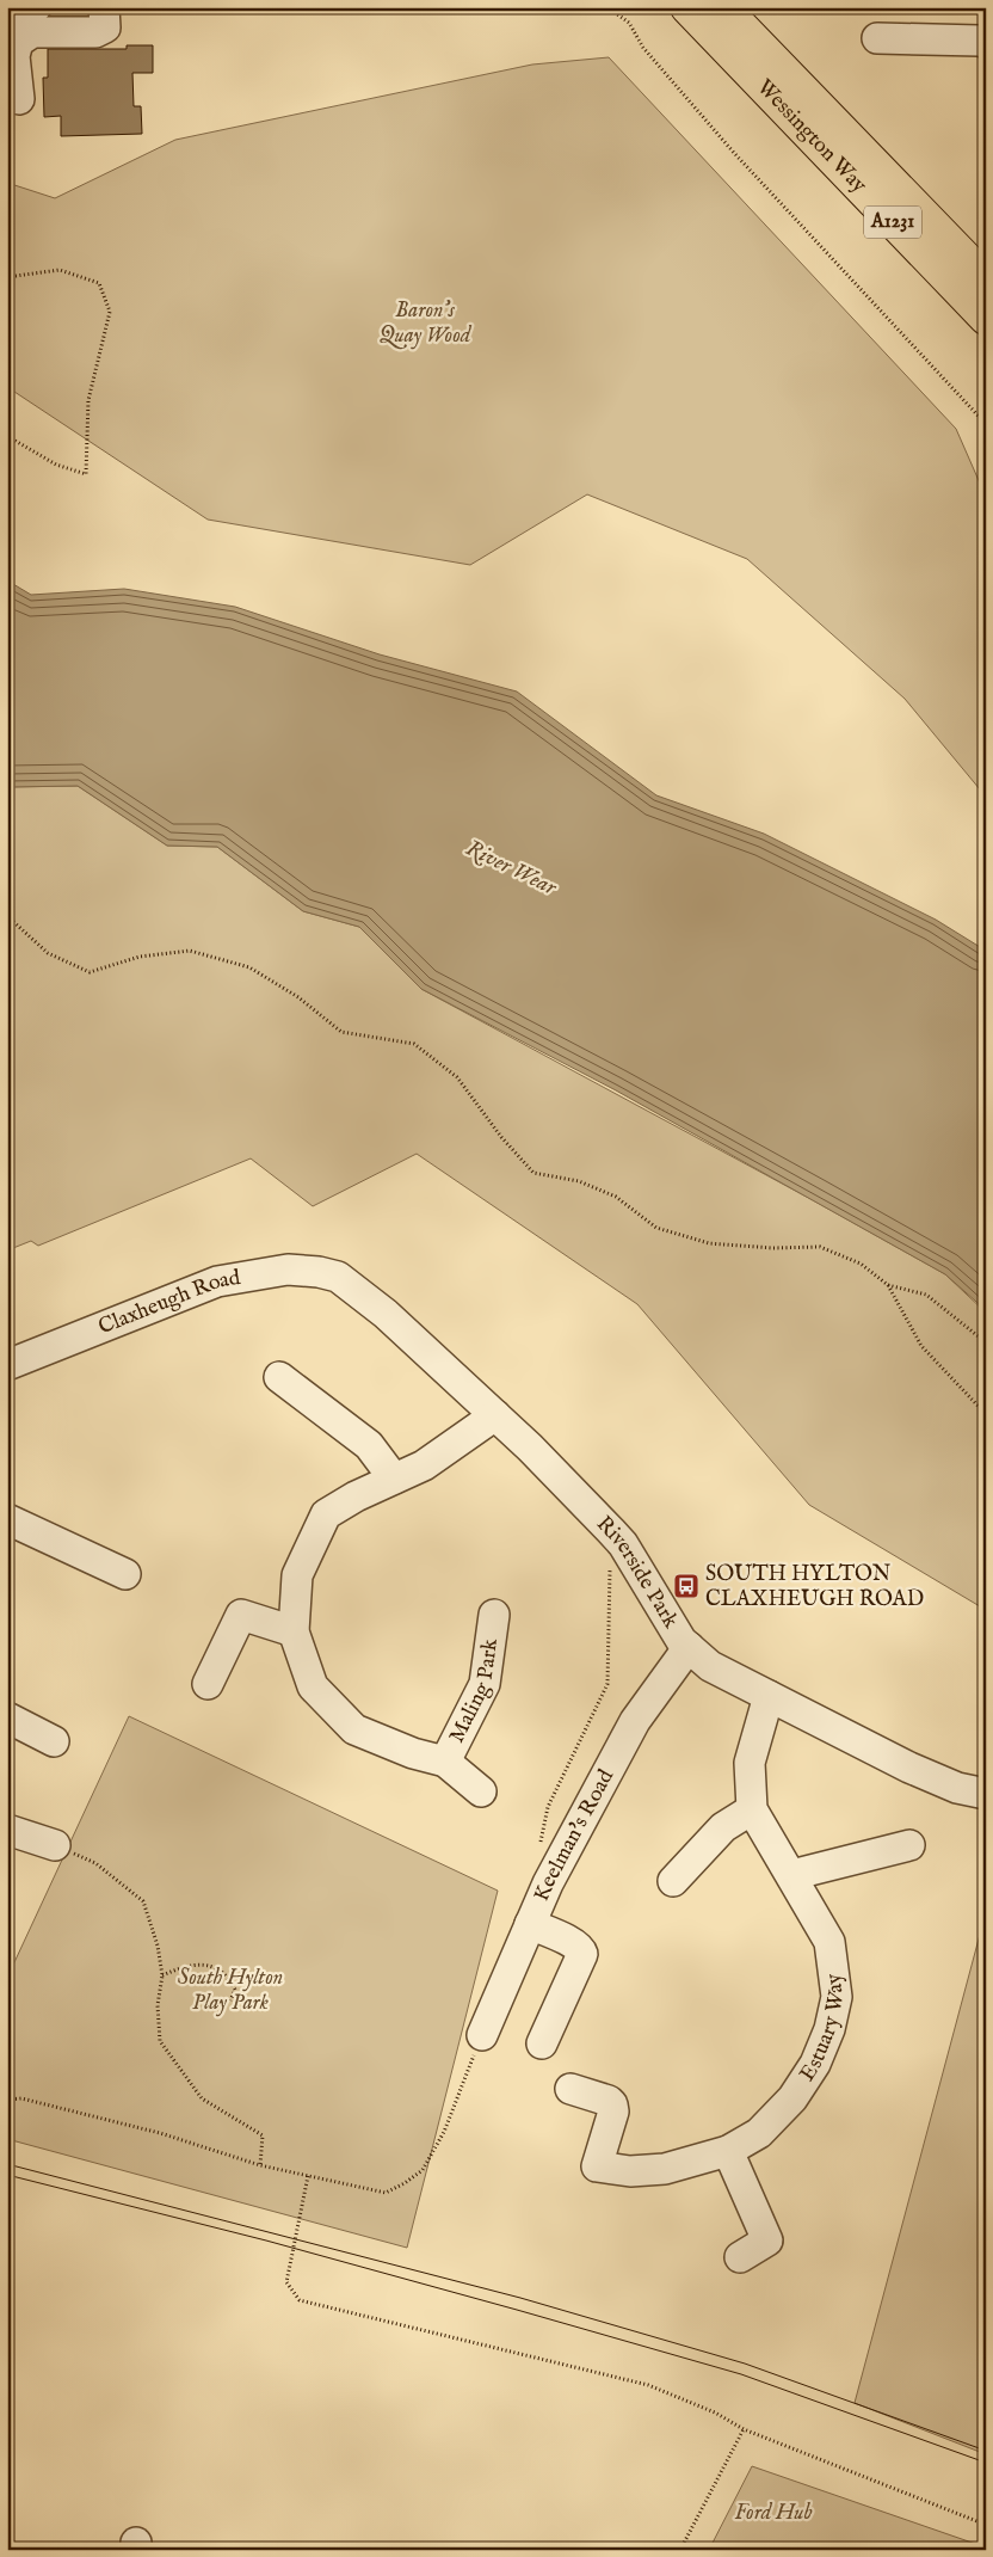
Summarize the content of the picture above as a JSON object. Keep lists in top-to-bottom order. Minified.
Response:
{"streets":{"highway":["Wessington Way","A1231"],"street":["Claxheugh Road","Riverside Park","Maling Park","Keelman's Road","Estuary Way"]},"crossings":[["Claxheugh Road","Riverside Park"],["Riverside Park","Maling Park"],["Riverside Park","Keelman's Road"],["Riverside Park","Estuary Way"]],"water":["River Wear"],"parks":["Baron's Quay Wood","South Hylton Play Park","Ford Hub"],"places":{"bus stop":["SOUTH HYLTON CLAXHEUGH ROAD"]}}
